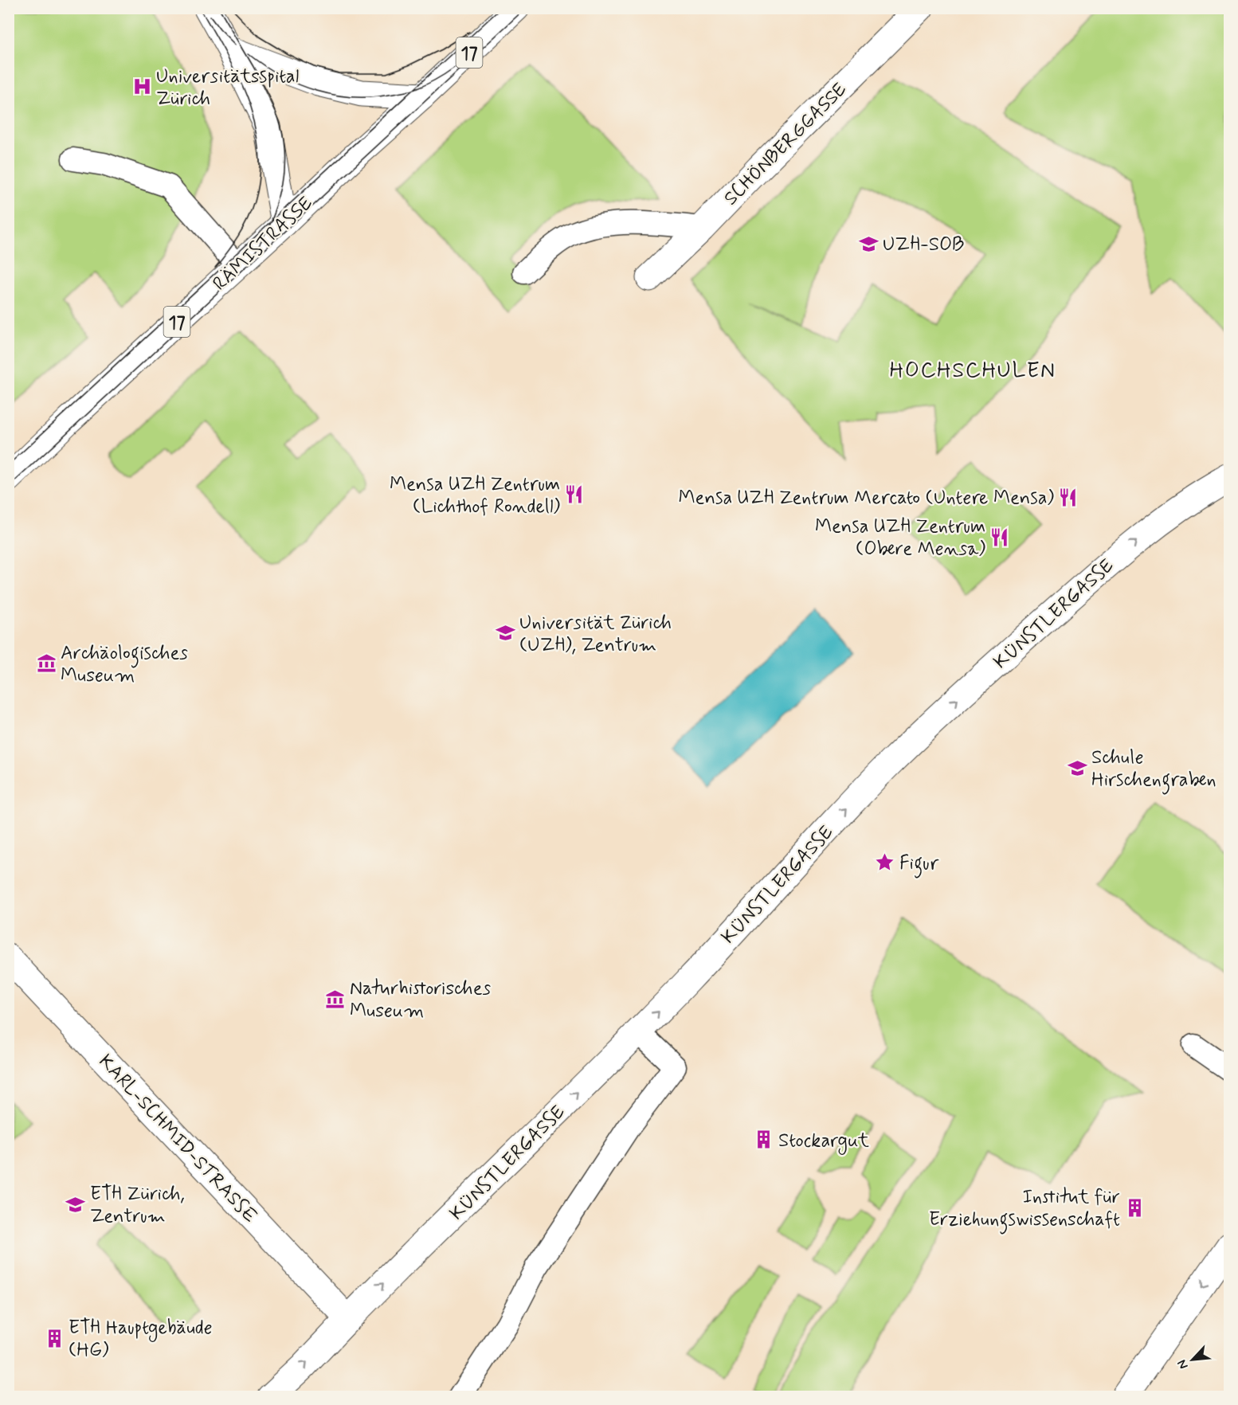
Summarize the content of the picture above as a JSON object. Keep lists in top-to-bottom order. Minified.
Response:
{"streets":{"street":["17","SCHÖNBERGGASSE","RÄMISTRASSE","KÜNSTLERGASSE","KARL-SCHMID-STRASSE"]},"crossings":[["KÜNSTLERGASSE","KARL-SCHMID-STRASSE"]],"one_way":["KÜNSTLERGASSE"],"districts":["HOCHSCHULEN"],"places":{"hospital":["Universitätsspital Zürich"],"school or university":["UZH-SOB","Universität Zürich (UZH), Zentrum","Schule Hirschengraben","ETH Zürich, Zentrum"],"restaurant":["Mensa UZH Zentrum (Lichthof Rondell)","Mensa UZH Zentrum Mercato (Untere Mensa)","Mensa UZH Zentrum (Obere Mensa)"],"museum":["Archäologisches Museum","Naturhistorisches Museum"],"place":["Figur"],"building":["Stockargut","Institut für Erziehungswissenschaft","ETH Hauptgebäude (HG)"]},"north":"bottom left"}
